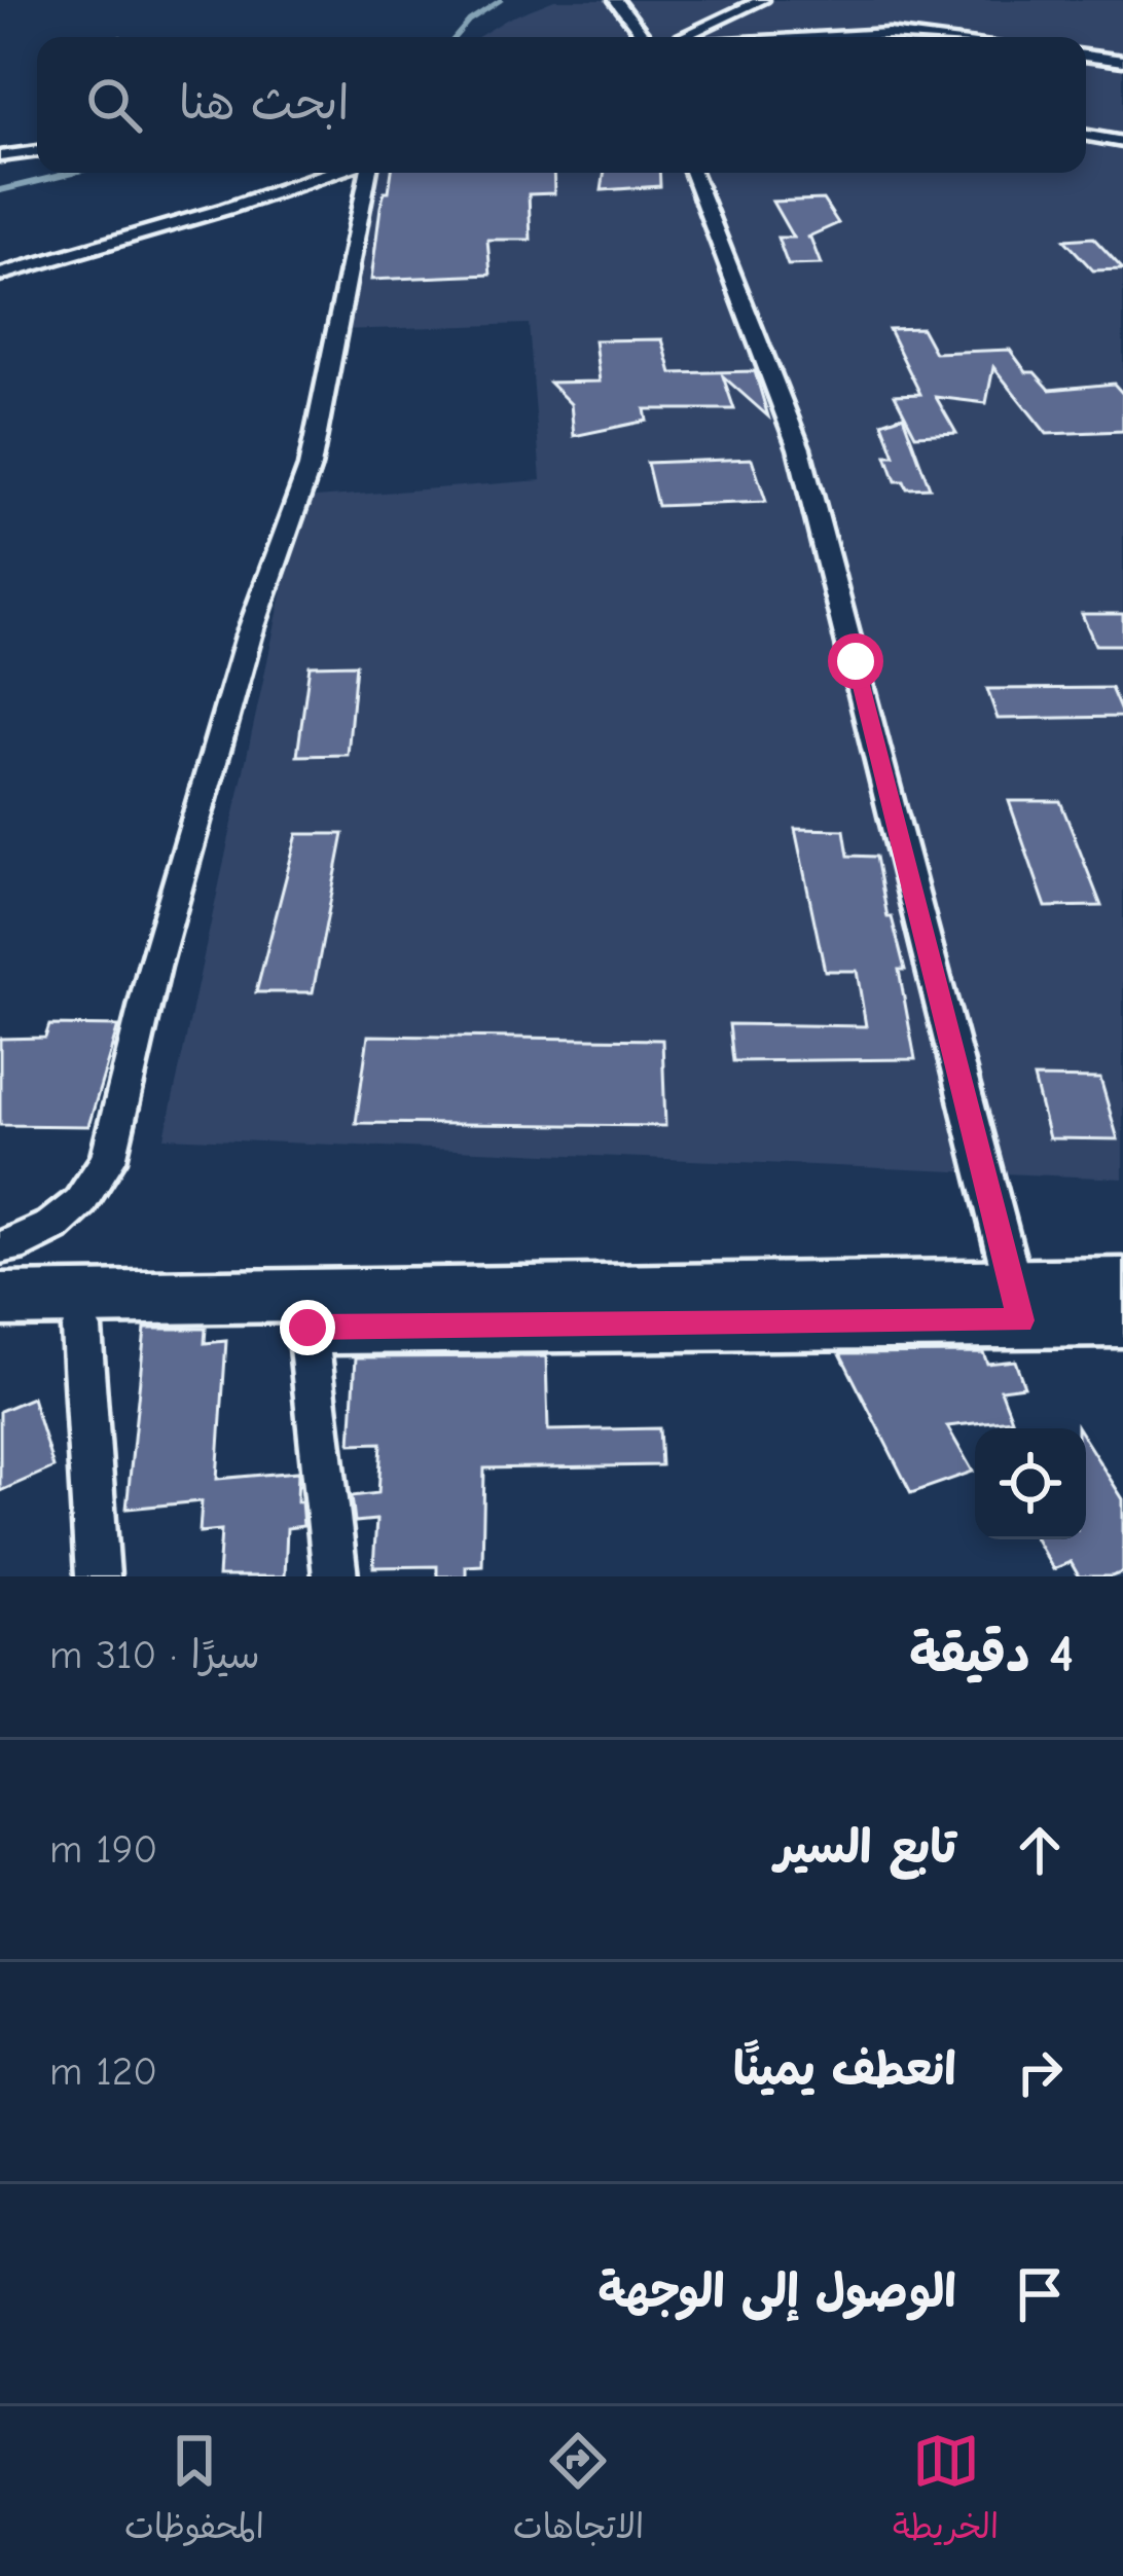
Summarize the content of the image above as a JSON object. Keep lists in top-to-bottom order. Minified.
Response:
{"page":{"search":"ابحث هنا","heading":["4 دقيقة","سيرًا · 310 m"],"list":[["تابع السير","190 m"],["انعطف يمينًا","120 m"],"الوصول إلى الوجهة"],"nav":["الخريطة","الاتجاهات","المحفوظات"]}}
